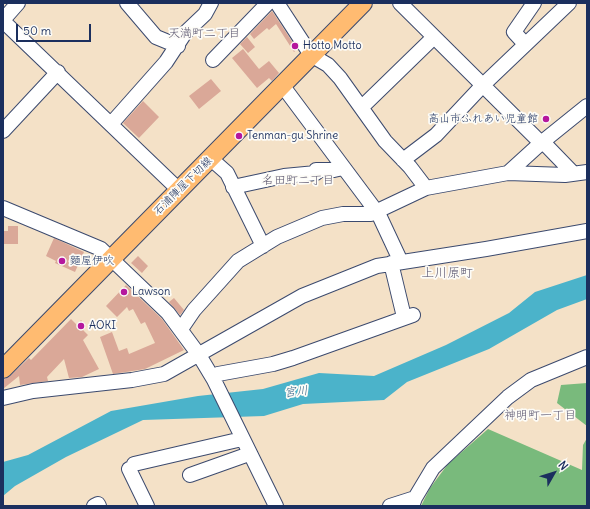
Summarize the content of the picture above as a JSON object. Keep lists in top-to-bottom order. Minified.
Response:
{"streets":{"main road":["石浦陣屋下切線"]},"districts":["天満町二丁目","名田町二丁目","上川原町","神明町一丁目"],"water":["宮川"],"places":["Hotto Motto","高山市ふれあい児童館","Tenman-gu Shrine","麵屋伊吹","Lawson","AOKI"],"scale_bar":"50 m","north":"top right"}
